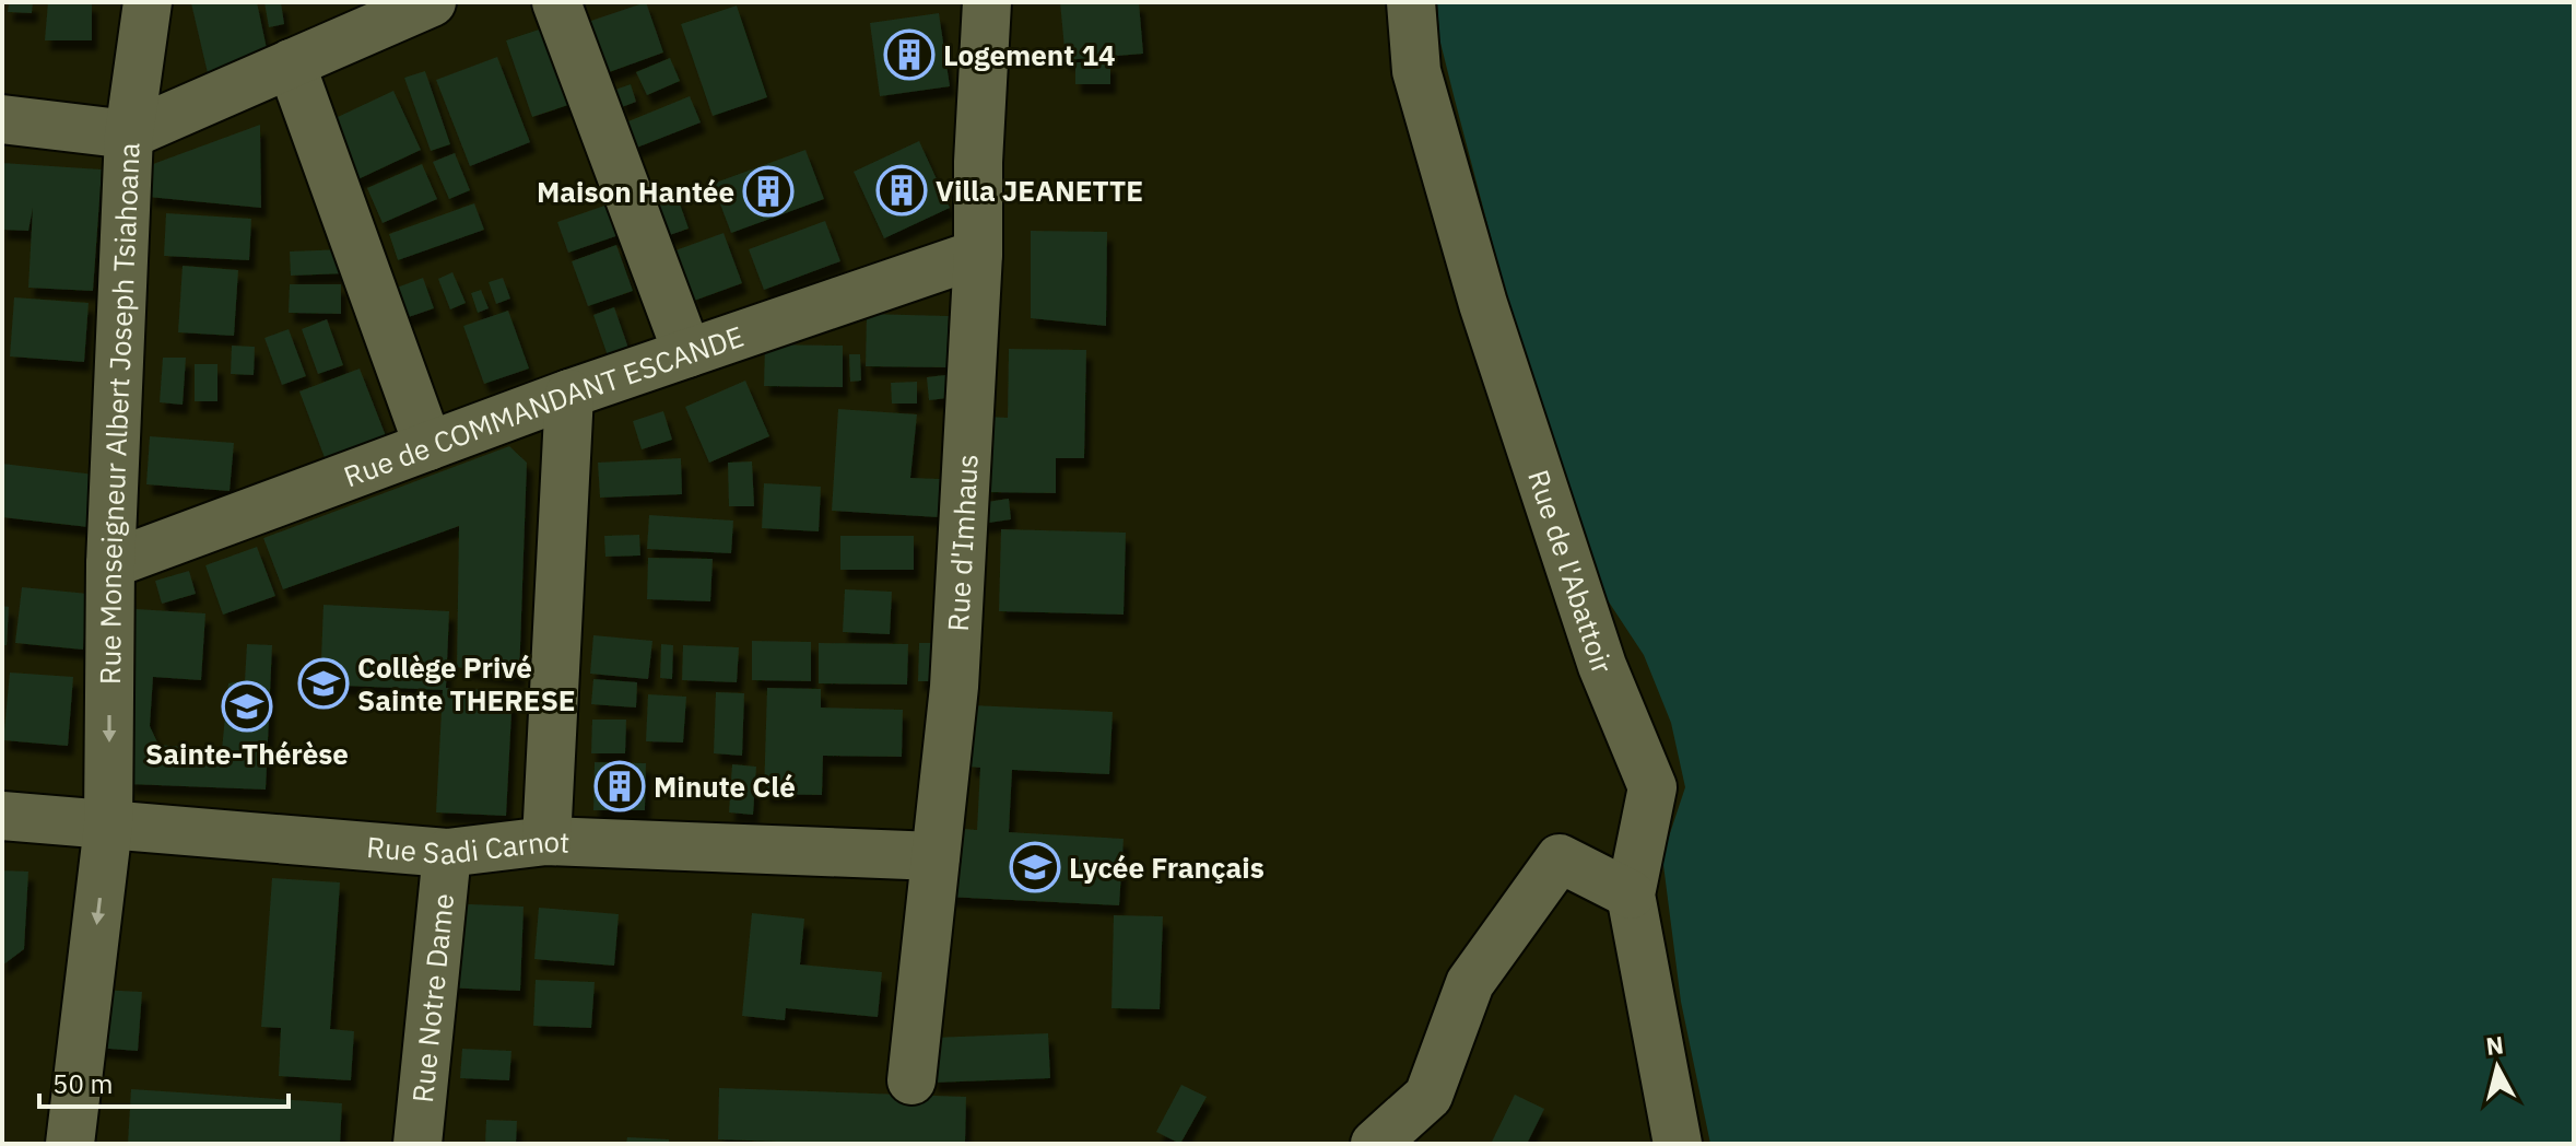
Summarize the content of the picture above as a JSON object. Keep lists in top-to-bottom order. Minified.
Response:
{"streets":{"street":["Rue de COMMANDANT ESCANDE","Rue Monseigneur Albert Joseph Tsiahoana","Rue d'Imhaus","Rue de l'Abattoir","Rue Sadi Carnot","Rue Notre Dame"]},"crossings":[["Rue de COMMANDANT ESCANDE","Rue Monseigneur Albert Joseph Tsiahoana"],["Rue de COMMANDANT ESCANDE","Rue d'Imhaus"],["Rue Monseigneur Albert Joseph Tsiahoana","Rue Sadi Carnot"],["Rue d'Imhaus","Rue Sadi Carnot"],["Rue Sadi Carnot","Rue Notre Dame"]],"one_way":["Rue Monseigneur Albert Joseph Tsiahoana"],"places":{"building":["Logement 14","Villa JEANETTE","Maison Hantée","Minute Clé"],"school or university":["Collège Privé Sainte THERESE","Sainte-Thérèse","Lycée Français"]},"scale_bar":"50 m","north":"top"}
